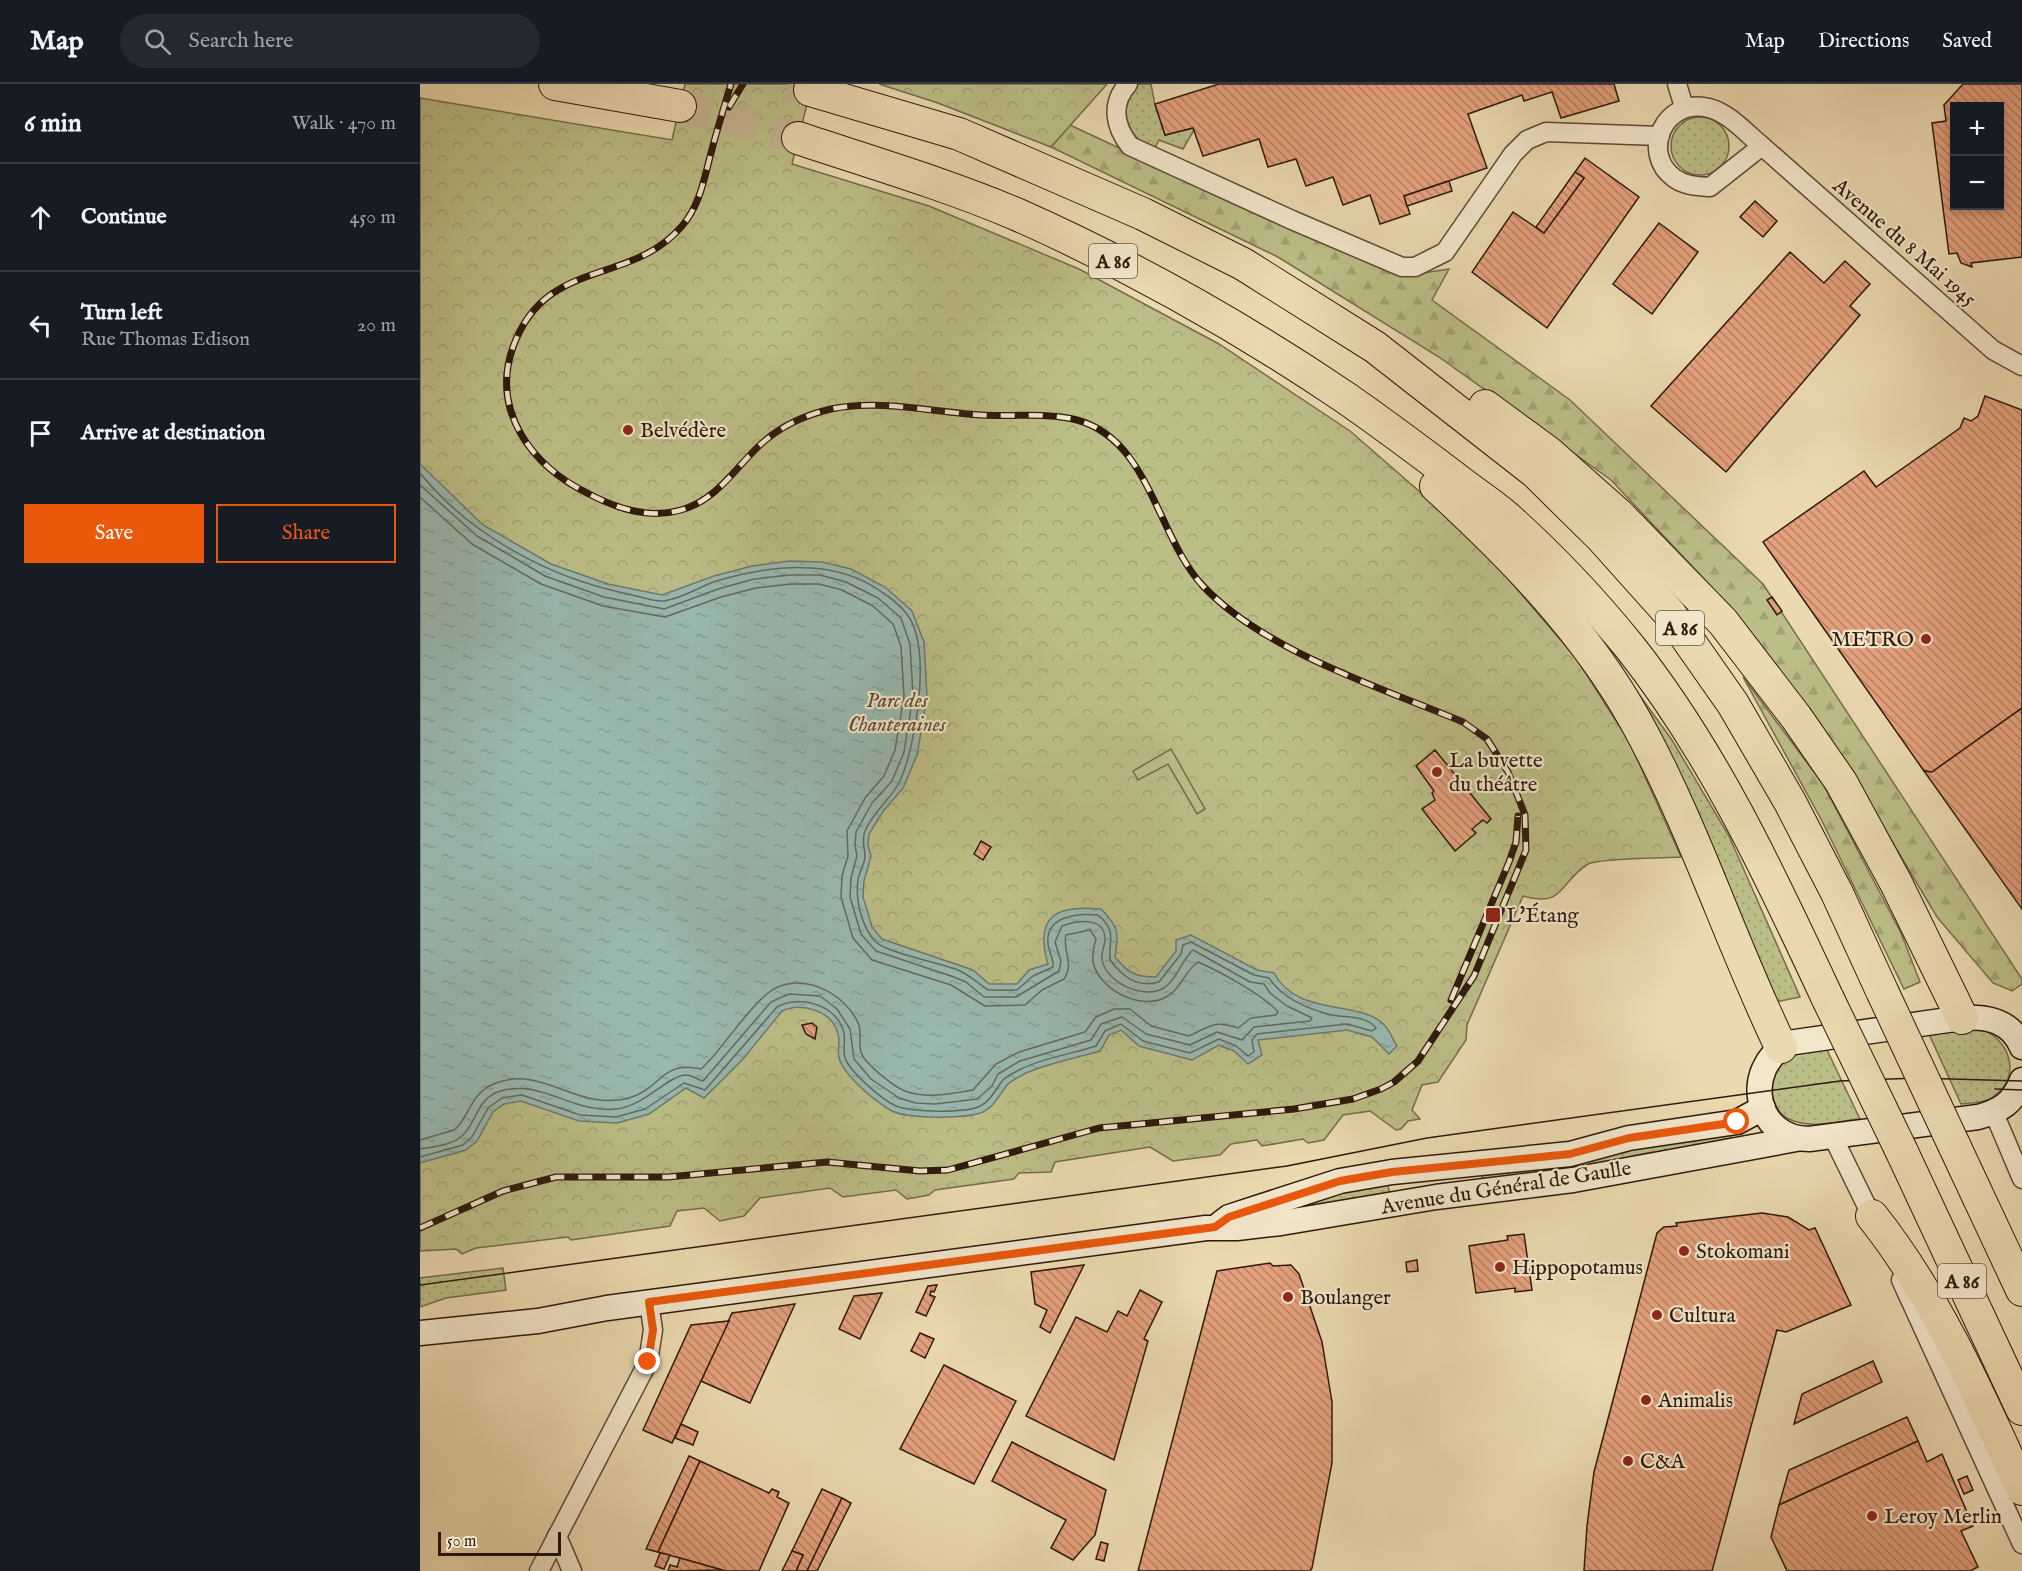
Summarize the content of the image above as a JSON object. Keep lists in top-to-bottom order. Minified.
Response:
{"streets":{"highway":["A 86"],"main road":["Avenue du Général de Gaulle"],"street":["Avenue du 8 Mai 1945"]},"parks":["Parc des Chanteraines"],"places":{"other":["Belvédère","METRO","La buvette du théâtre","Stokomani","Hippopotamus","Boulanger","Cultura","Animalis","C&A","Leroy Merlin"],"transit":["L'Étang"]},"scale_bar":"50 m","page":{"header":"Map","search":"Search here","nav":["Map","Directions","Saved"],"heading":["6 min","Walk · 470 m"],"map_buttons":["+","−"],"list":[["Continue","450 m"],["Turn left","Rue Thomas Edison","20 m"],"Arrive at destination"],"buttons":["Save","Share"],"scale":"50 m"}}
